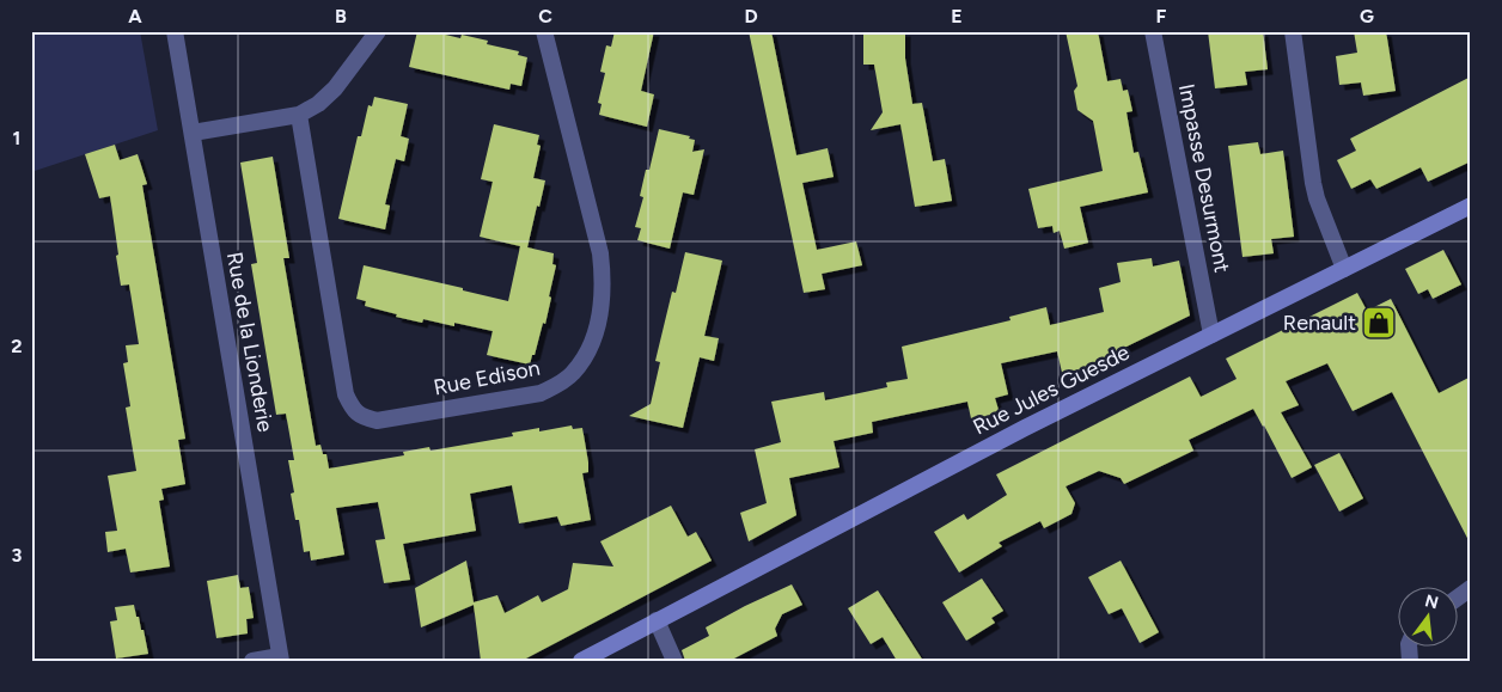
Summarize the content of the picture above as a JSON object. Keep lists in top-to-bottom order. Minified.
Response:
{"streets":{"main road":["Rue Jules Guesde"],"street":["Impasse Desurmont","Rue de la Lionderie","Rue Edison"]},"crossings":[["Impasse Desurmont","Rue Jules Guesde"]],"places":{"shop":["Renault"]},"north":"top","grid":{"columns":["A","B","C","D","E","F","G"],"rows":["1","2","3"]}}
